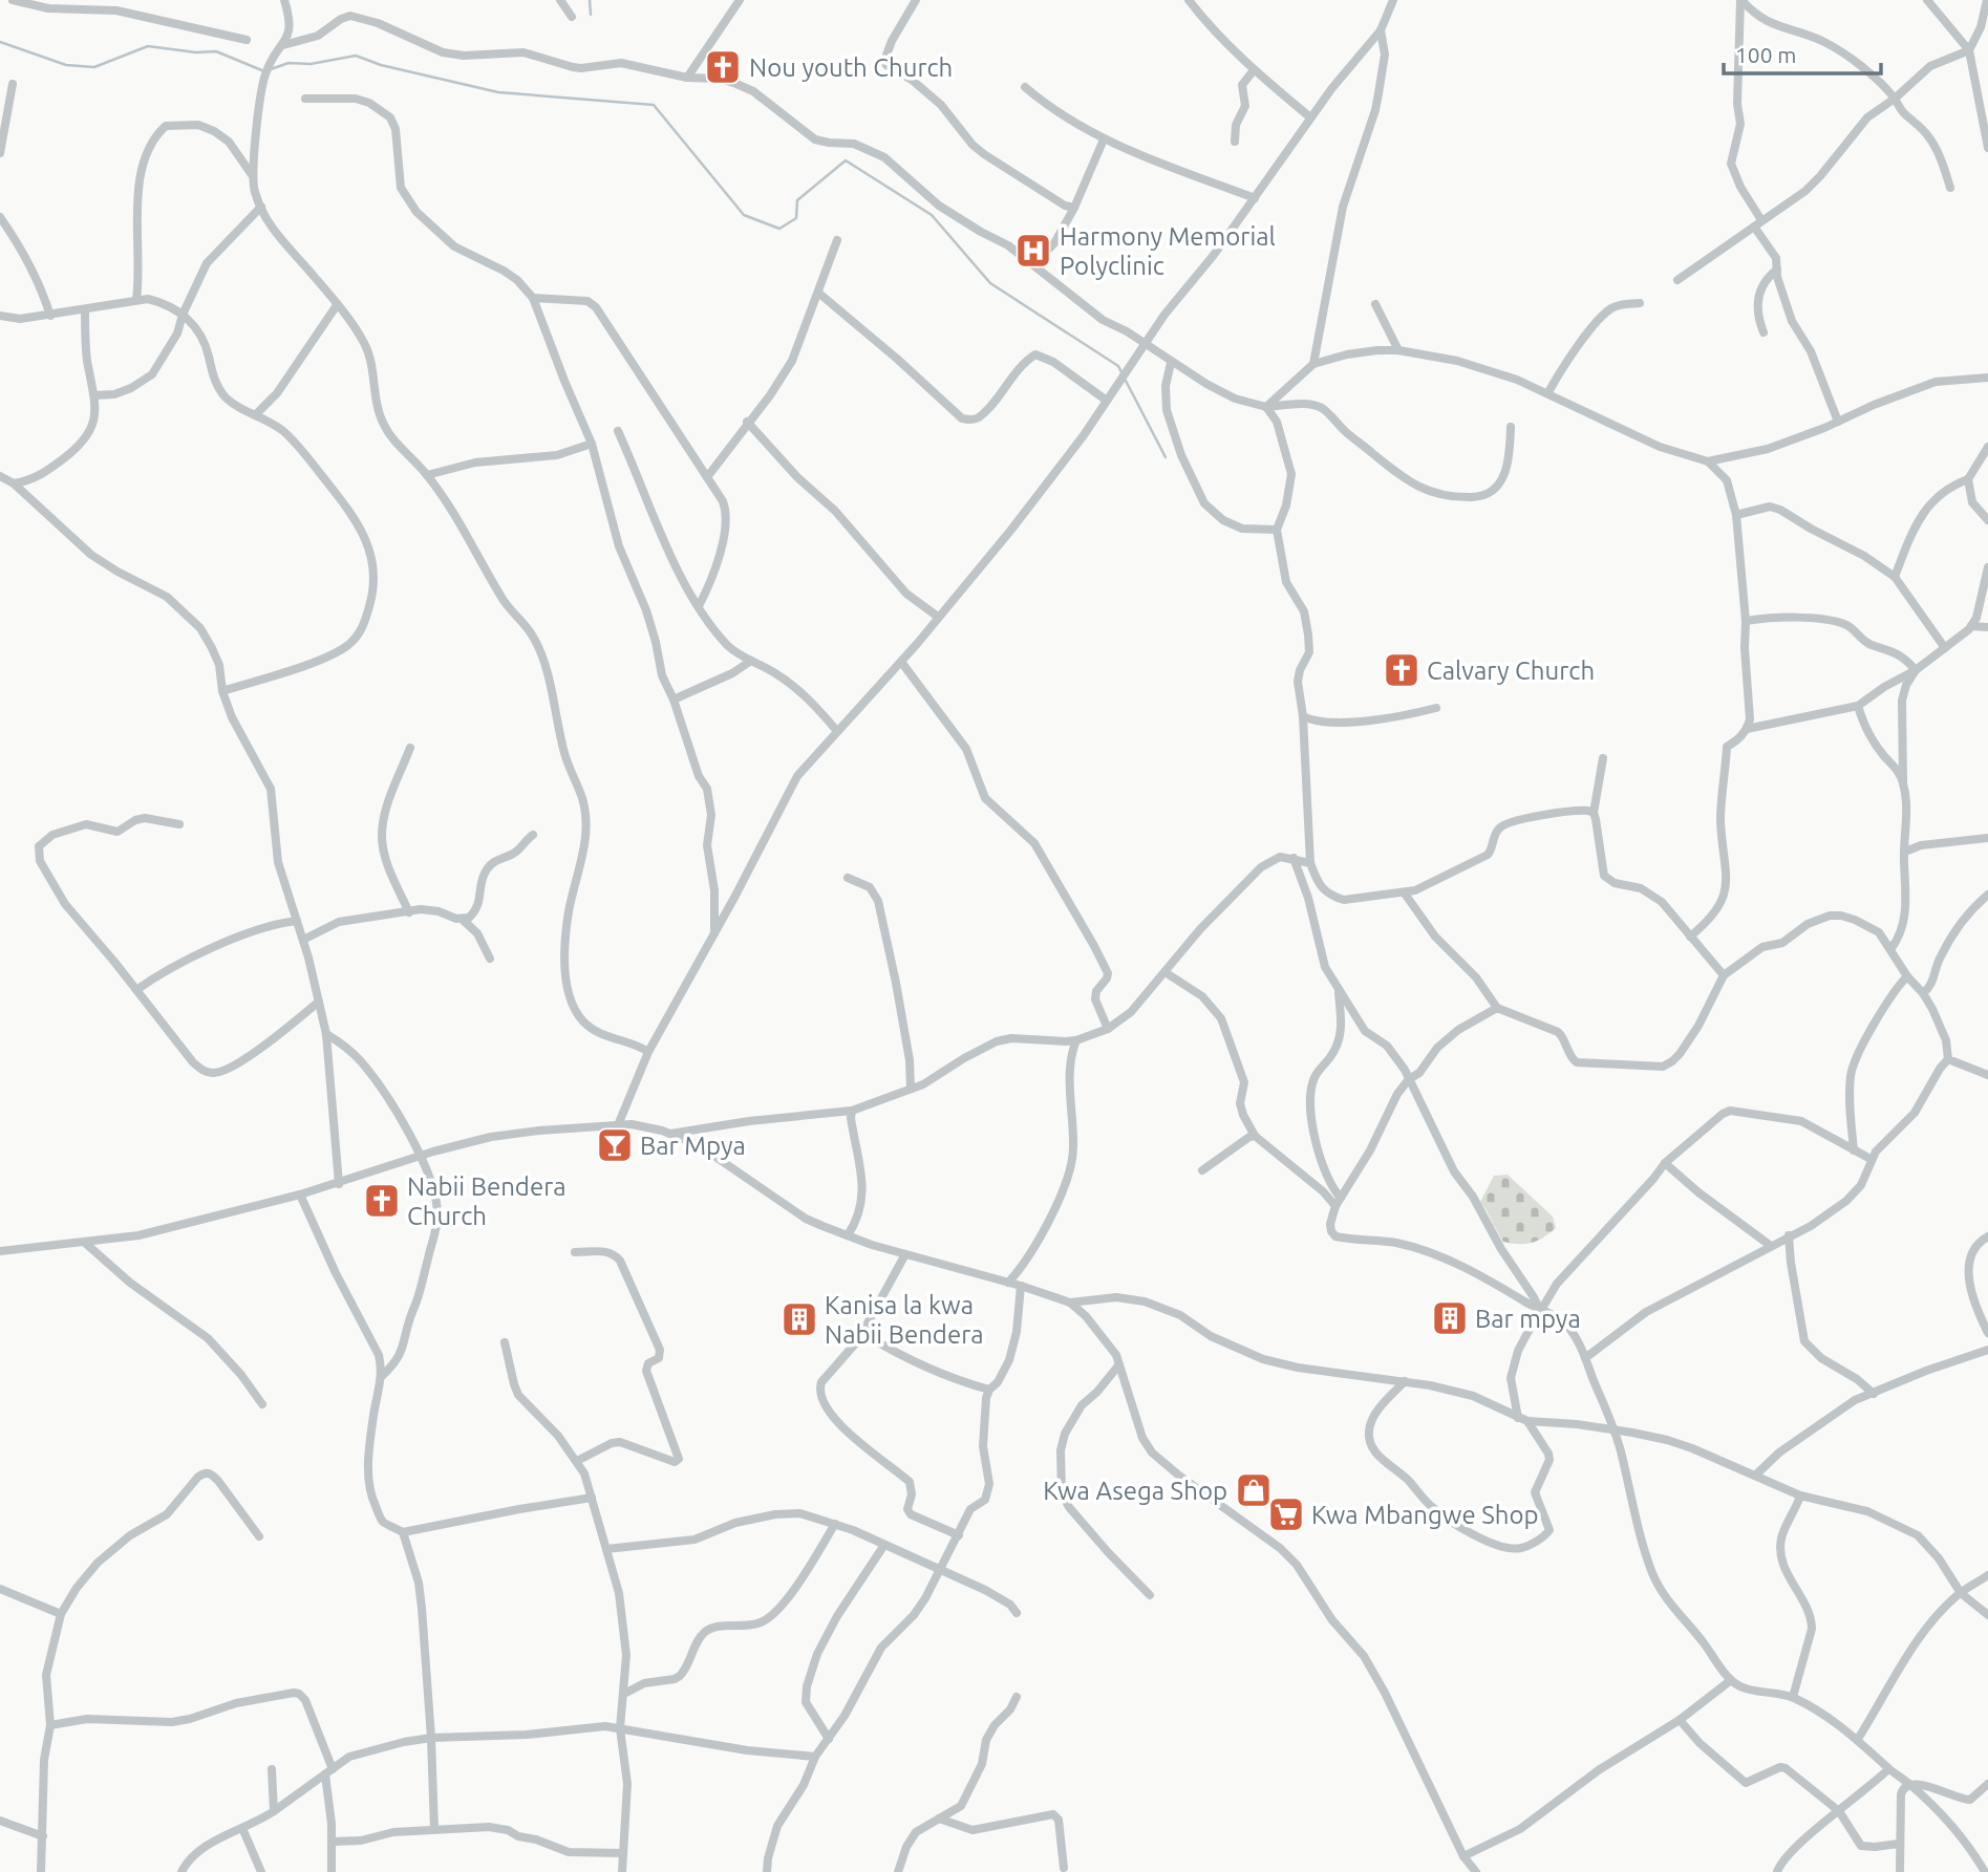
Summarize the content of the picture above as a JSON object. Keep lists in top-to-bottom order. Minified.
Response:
{"places":{"church":["Nou youth Church","Calvary Church","Nabii Bendera Church"],"hospital":["Harmony Memorial Polyclinic"],"bar":["Bar Mpya"],"building":["Bar mpya","Kanisa la kwa Nabii Bendera"],"shop":["Kwa Asega Shop"],"supermarket":["Kwa Mbangwe Shop"]},"scale_bar":"100 m"}
